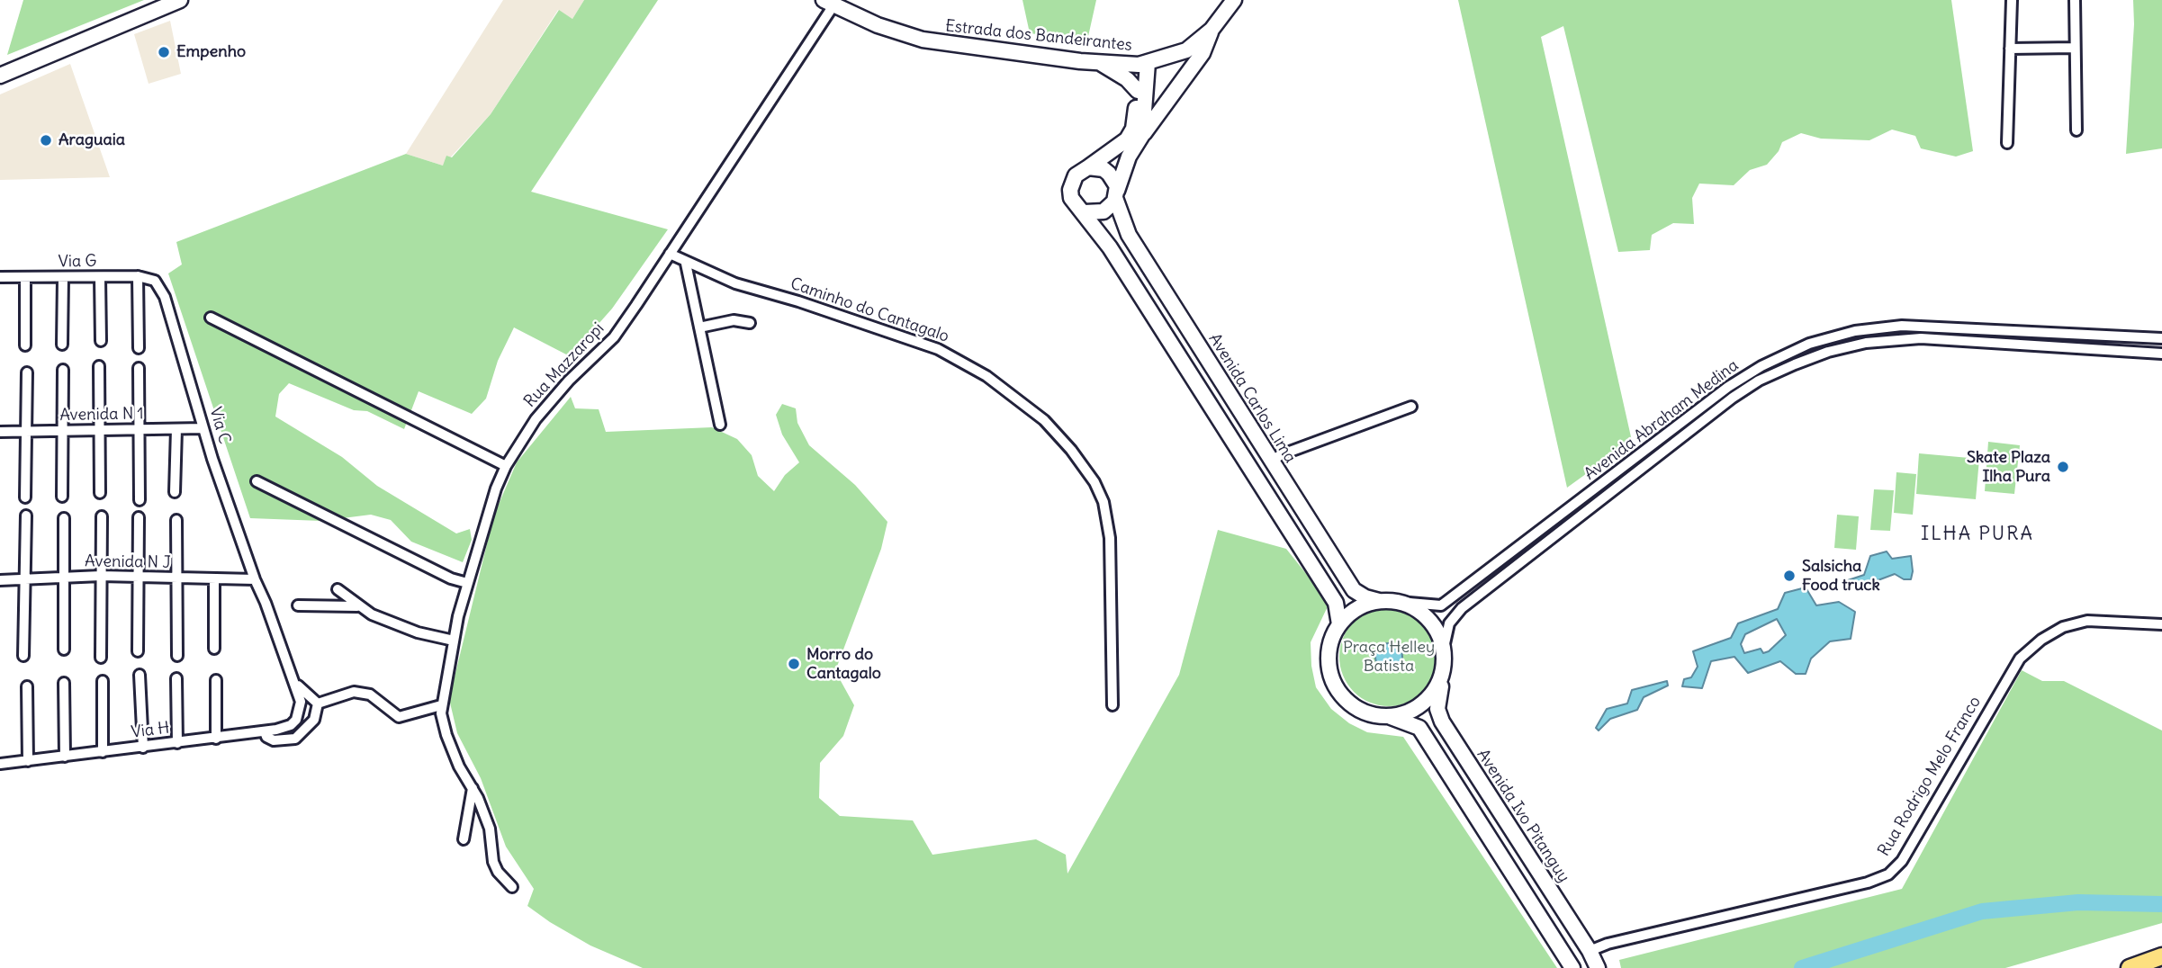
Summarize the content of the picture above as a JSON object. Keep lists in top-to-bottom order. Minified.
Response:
{"streets":{"street":["Estrada dos Bandeirantes","Via G","Caminho do Cantagalo","Rua Mazzaropi","Avenida Carlos Lima","Avenida N 1","Avenida Abraham Medina","Via C","Avenida N J","Via H","Rua Rodrigo Melo Franco","Avenida Ivo Pitanguy"]},"crossings":[["Estrada dos Bandeirantes","Rua Mazzaropi"],["Via G","Via C"],["Caminho do Cantagalo","Rua Mazzaropi"],["Avenida Carlos Lima","Avenida Abraham Medina"],["Avenida Carlos Lima","Avenida Ivo Pitanguy"],["Avenida N 1","Via C"],["Avenida Abraham Medina","Avenida Ivo Pitanguy"],["Via C","Avenida N J"],["Via C","Via H"],["Rua Rodrigo Melo Franco","Avenida Ivo Pitanguy"]],"districts":["ILHA PURA"],"parks":["Praça Helley Batista"],"places":["Empenho","Araguaia","Skate Plaza Ilha Pura","Salsicha Food truck","Morro do Cantagalo"]}
